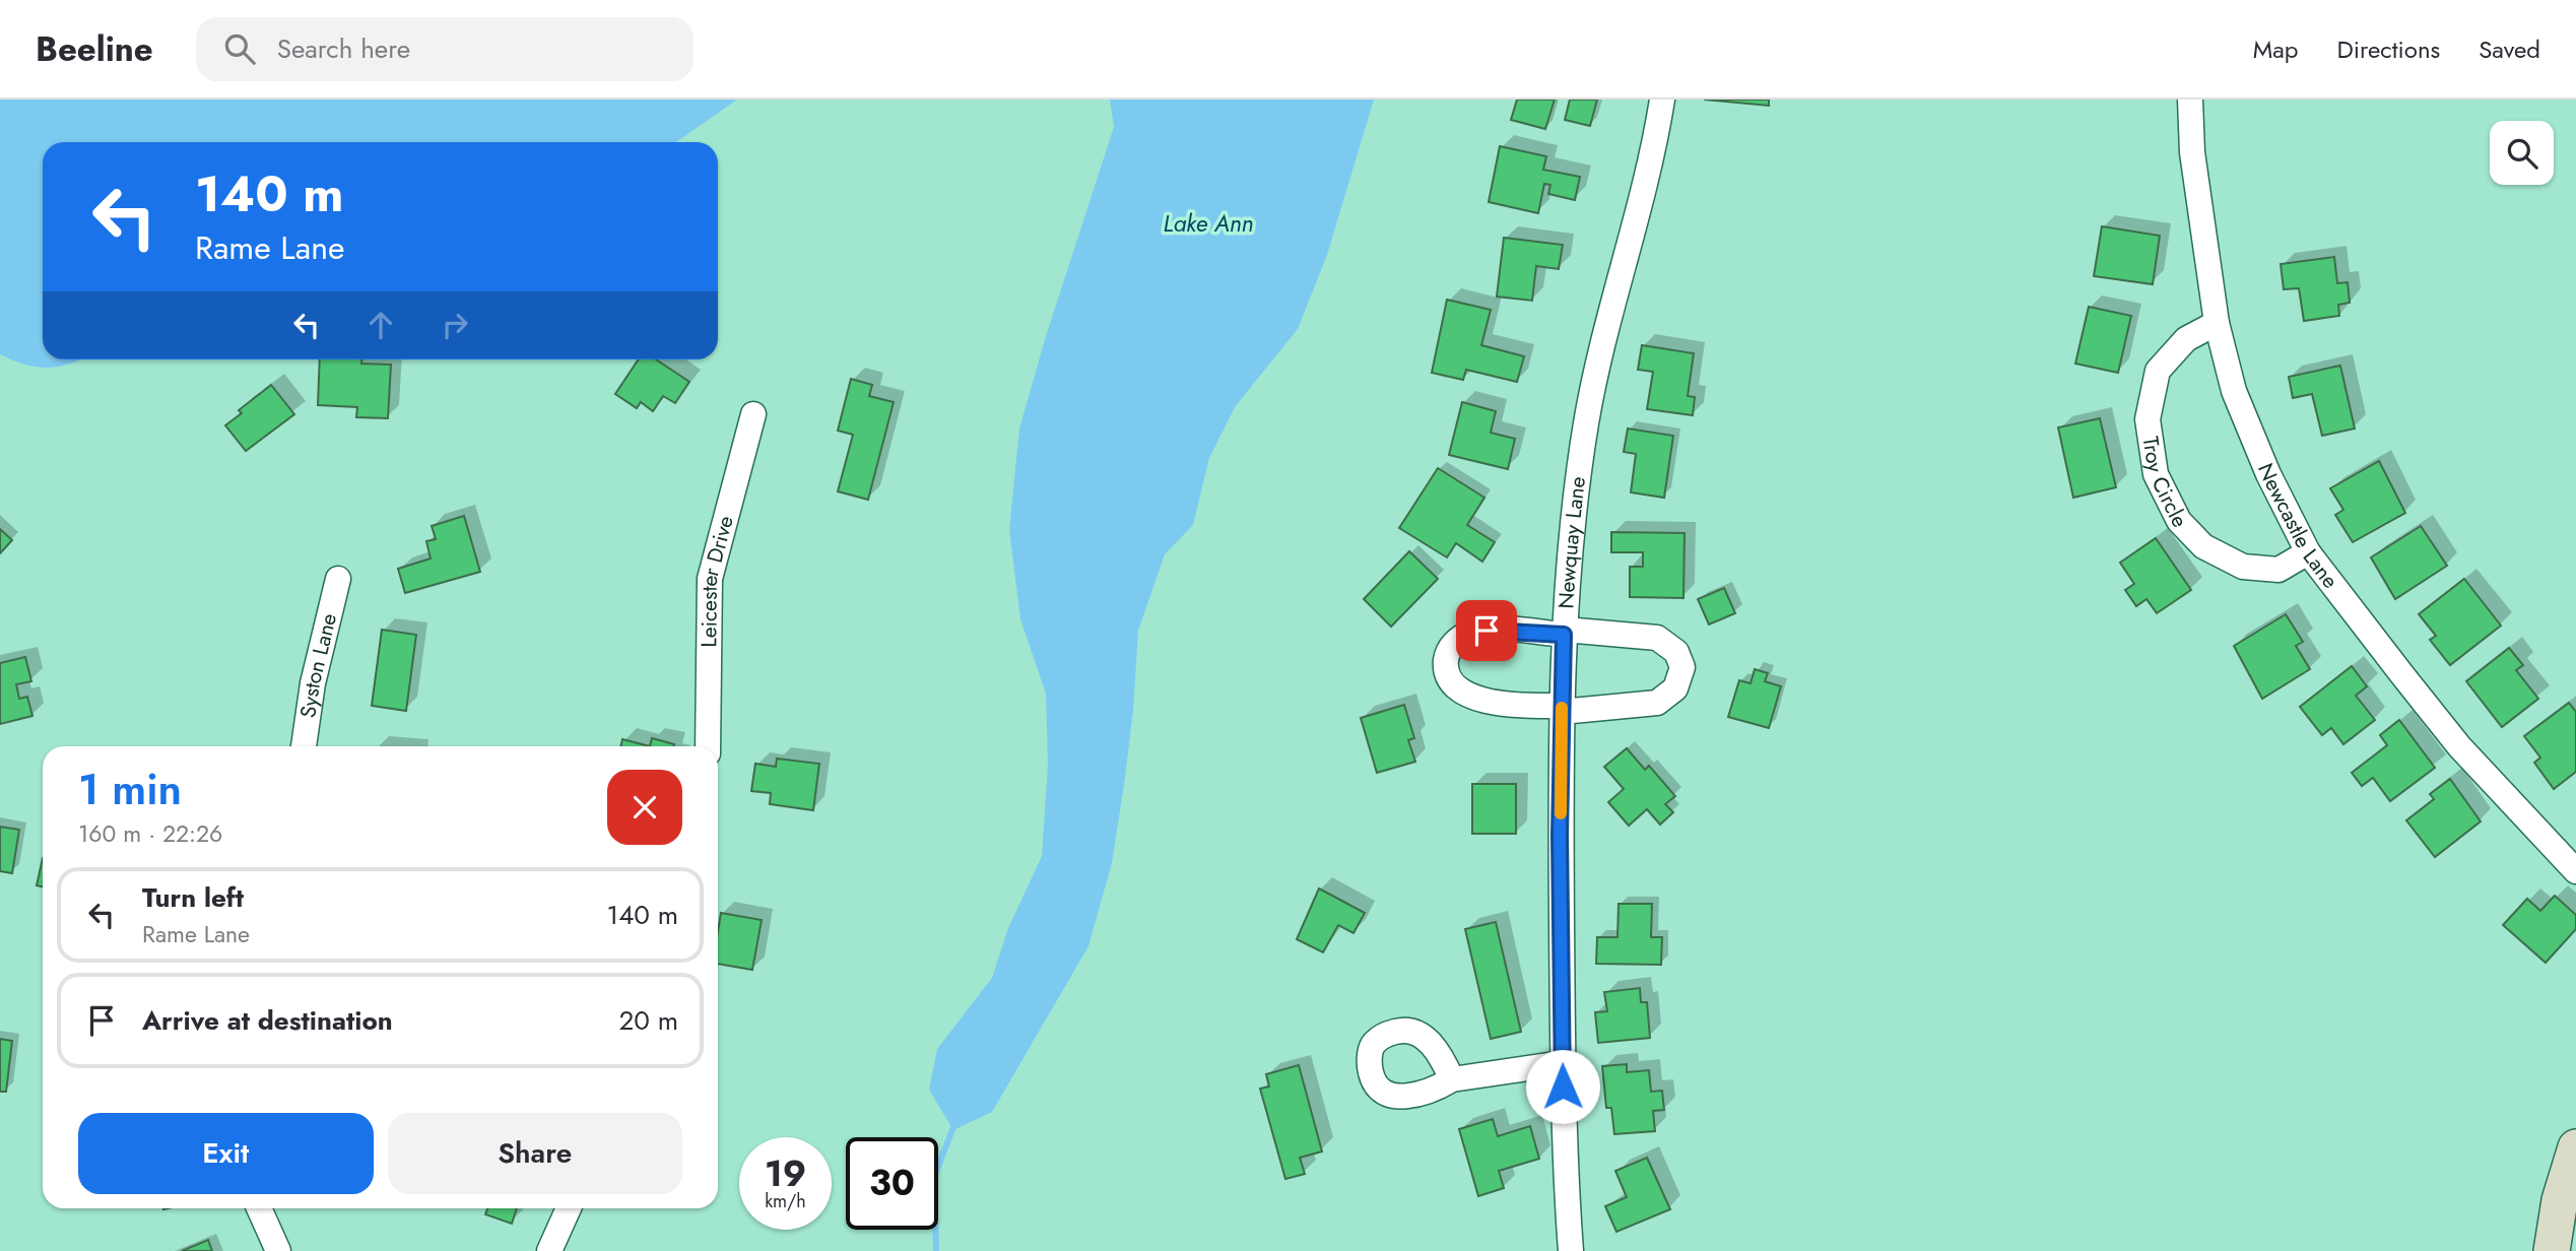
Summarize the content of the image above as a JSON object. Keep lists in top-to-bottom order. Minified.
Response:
{"streets":{"street":["Troy Circle","Newcastle Lane","Newquay Lane","Leicester Drive","Syston Lane"]},"crossings":[["Troy Circle","Newcastle Lane"]],"water":["Lake Ann"],"page":{"header":"Beeline","search":"Search here","nav":["Map","Directions","Saved"],"turn":["140 m","Rame Lane"],"heading":["1 min","160 m · 22:26"],"list":[{"name":"Turn left","note":"Rame Lane","value":"140 m"},{"name":"Arrive at destination","value":"20 m"}],"buttons":["Exit","Share"],"speed":"19 km/h","limit":"30"}}
